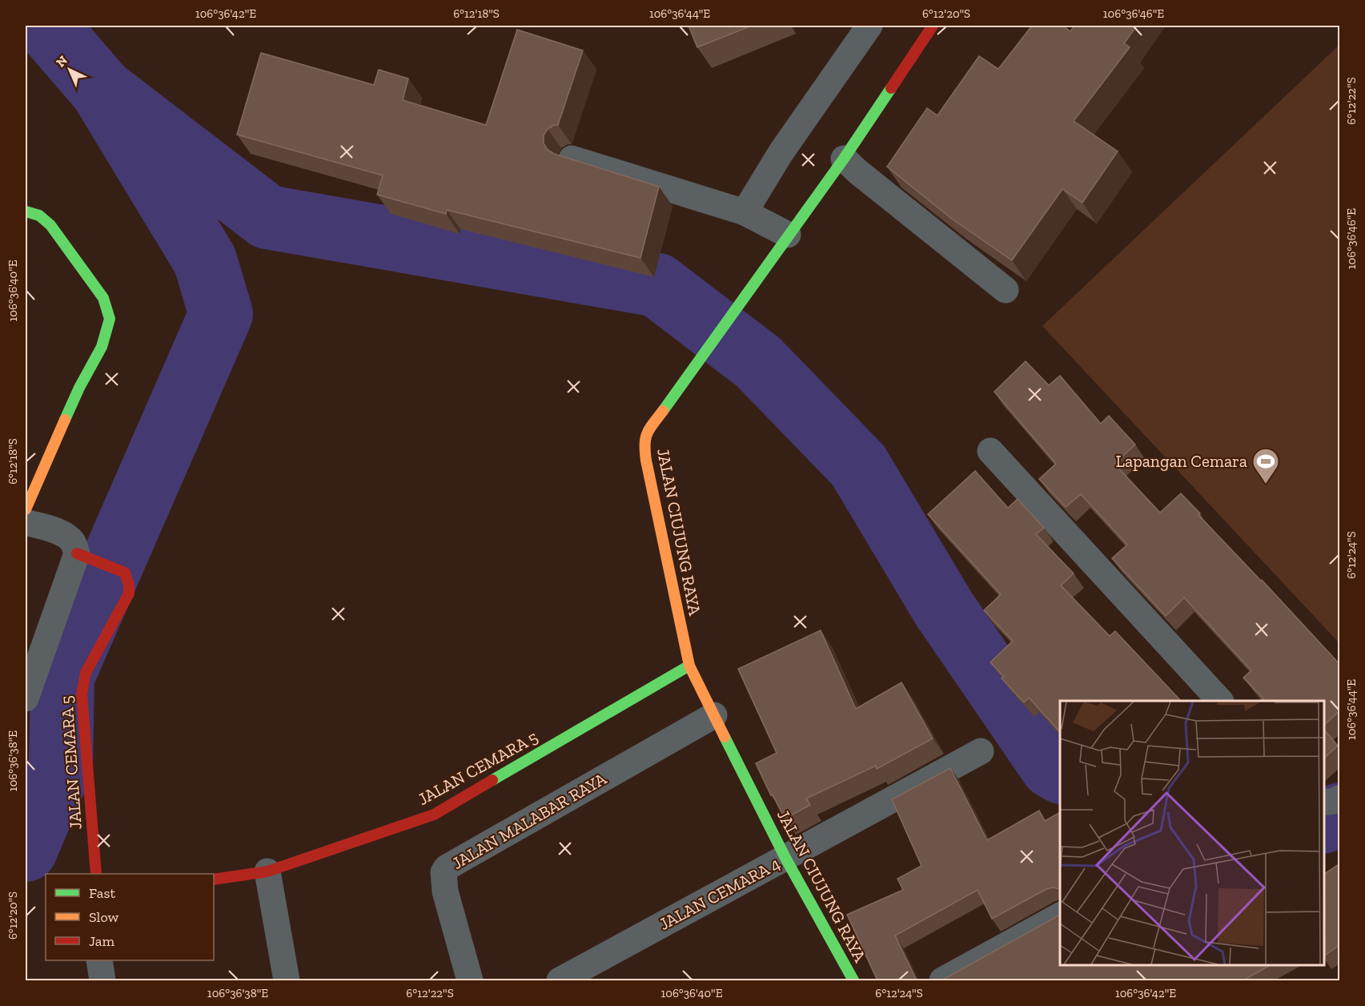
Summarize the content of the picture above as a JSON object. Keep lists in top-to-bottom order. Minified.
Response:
{"streets":{"street":["JALAN CIUJUNG RAYA","JALAN CEMARA 5","JALAN MALABAR RAYA","JALAN CEMARA 4"]},"crossings":[["JALAN CIUJUNG RAYA","JALAN CEMARA 5"],["JALAN CIUJUNG RAYA","JALAN MALABAR RAYA"],["JALAN CIUJUNG RAYA","JALAN CEMARA 4"]],"places":{"sports":["Lapangan Cemara"]},"legend":["Fast","Slow","Jam"],"north":"top left","coordinates":["106°36'42\"E","6°12'18\"S","106°36'44\"E","6°12'20\"S","106°36'46\"E","6°12'22\"S","106°36'40\"E","6°12'24\"S","106°36'38\"E"]}
